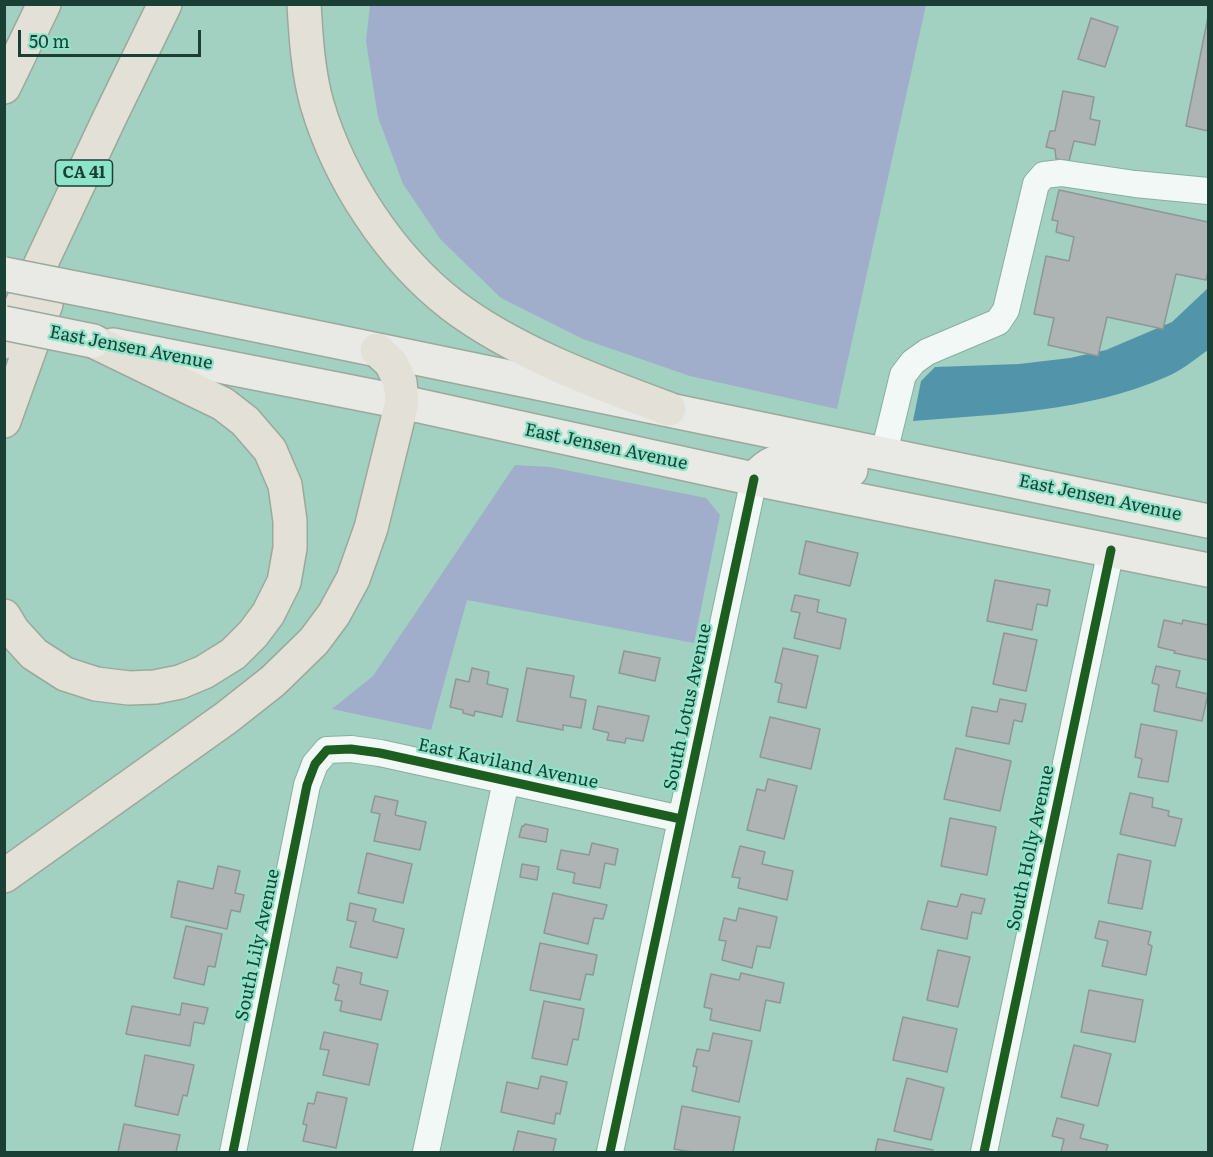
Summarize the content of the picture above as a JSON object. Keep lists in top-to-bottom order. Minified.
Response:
{"streets":{"highway":["CA 41"],"main road":["East Jensen Avenue"],"street":["South Lotus Avenue","East Kaviland Avenue","South Holly Avenue","South Lily Avenue"]},"crossings":[["East Jensen Avenue","South Lotus Avenue"],["East Jensen Avenue","South Holly Avenue"],["South Lotus Avenue","East Kaviland Avenue"],["East Kaviland Avenue","South Lily Avenue"]],"scale_bar":"50 m"}
